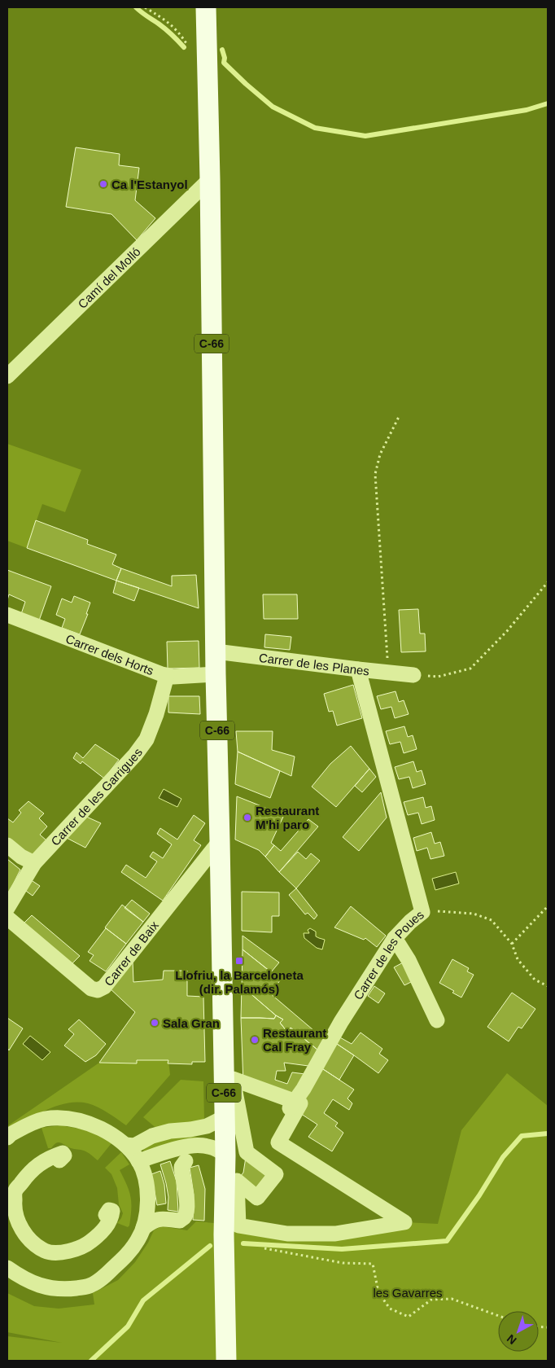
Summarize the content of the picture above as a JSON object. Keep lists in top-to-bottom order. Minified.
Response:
{"streets":{"main road":["C-66"],"street":["Camí del Molló","Carrer dels Horts","Carrer de les Planes","Carrer de les Garrigues","Carrer de Baix","Carrer de les Poues"]},"crossings":[["Camí del Molló","C-66"],["C-66","Carrer dels Horts"],["C-66","Carrer de les Planes"],["C-66","Carrer de Baix"],["Carrer dels Horts","Carrer de les Garrigues"],["Carrer de les Planes","Carrer de les Poues"]],"parks":["les Gavarres"],"places":{"other":["Ca l'Estanyol","Restaurant M'hi paro","Sala Gran","Restaurant Cal Fray"],"transit":["Llofriu, la Barceloneta (dir. Palamós)"]},"north":"bottom left"}
